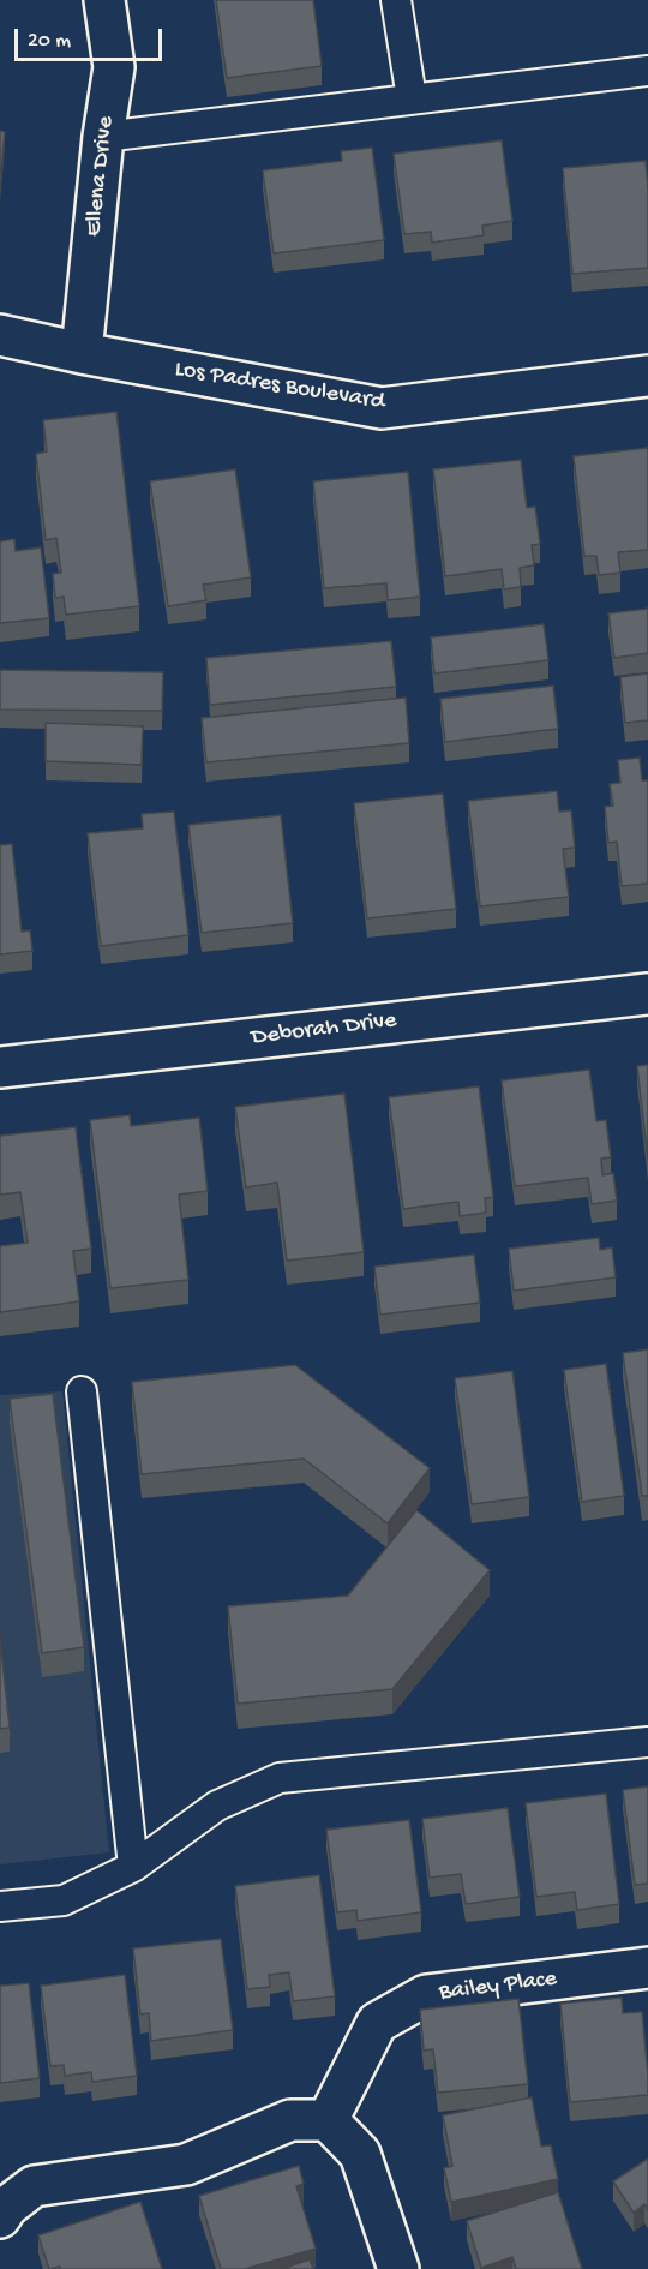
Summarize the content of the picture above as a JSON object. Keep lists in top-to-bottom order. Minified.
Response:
{"streets":{"street":["Ellena Drive","Los Padres Boulevard","Deborah Drive","Bailey Place"]},"crossings":[["Ellena Drive","Los Padres Boulevard"]],"scale_bar":"20 m"}
